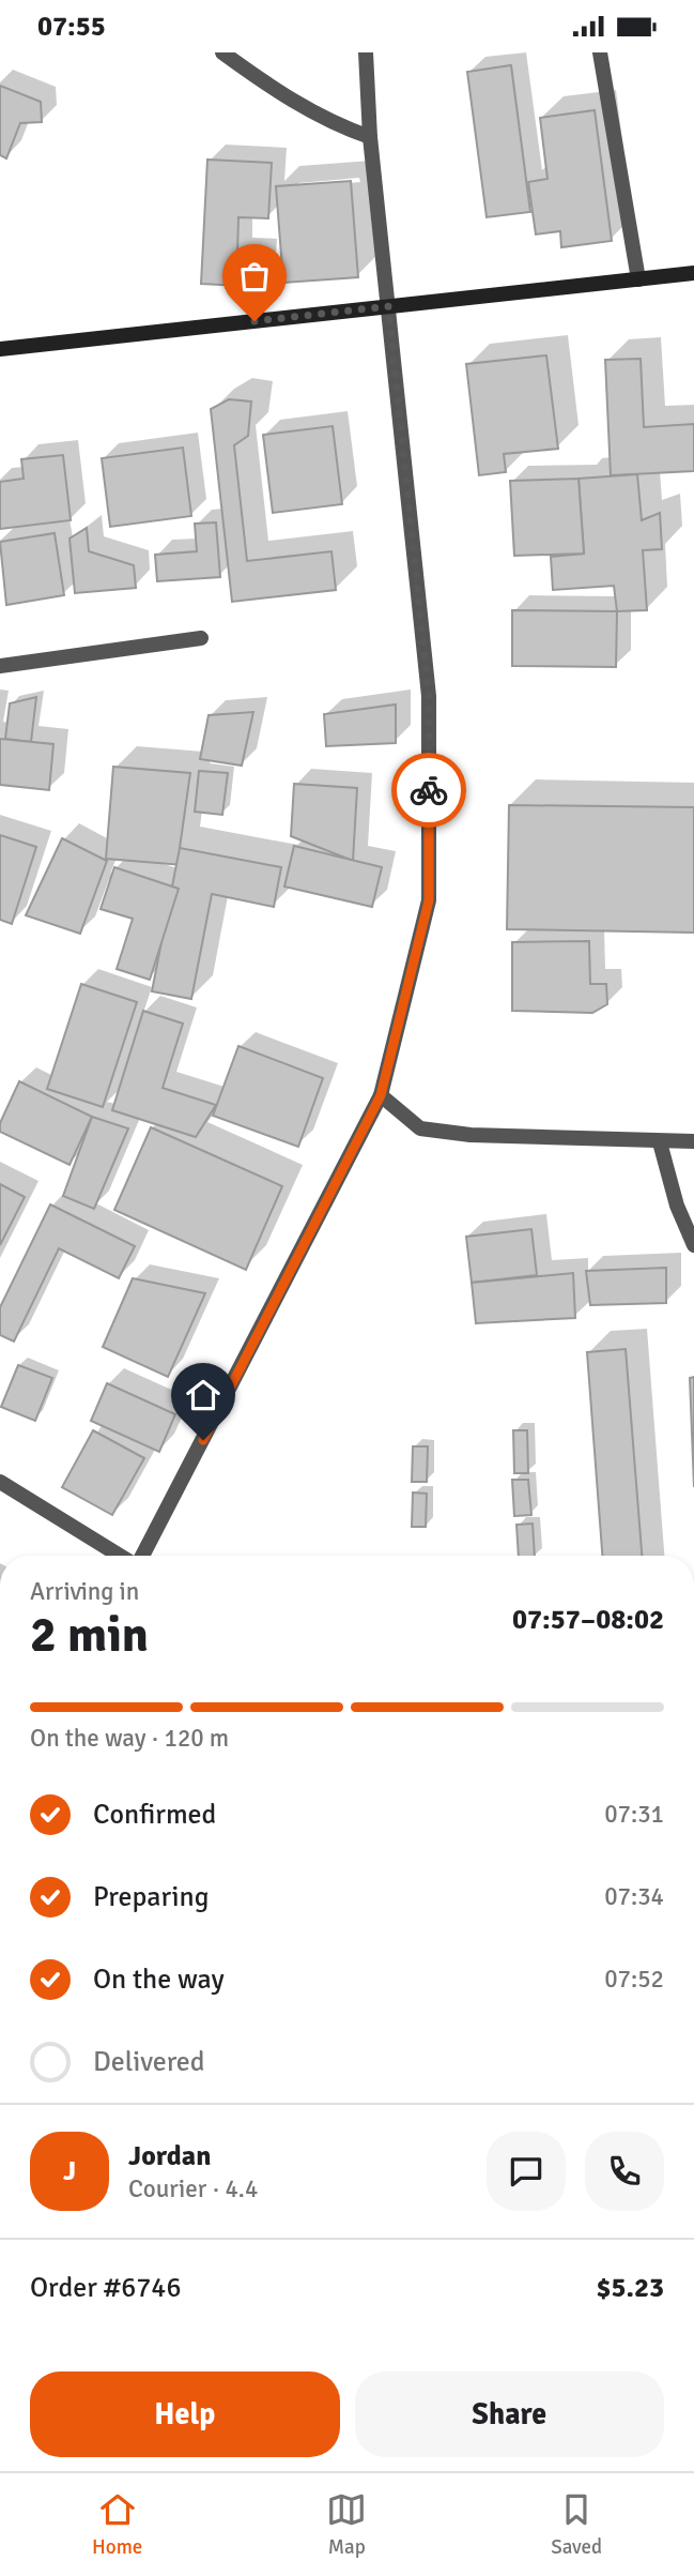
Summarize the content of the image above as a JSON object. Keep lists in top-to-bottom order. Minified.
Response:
{"page":{"status":"07:55","heading":["2 min","Arriving in","07:57–08:02"],"panel":["Jordan","Courier · 4.4","Order #6746","$5.23"],"bar":"On the way · 120 m","list":[["Confirmed","07:31"],["Preparing","07:34"],["On the way","07:52"],"Delivered"],"round":"J","buttons":["Help","Share"],"tabs":["Home","Map","Saved"]}}
